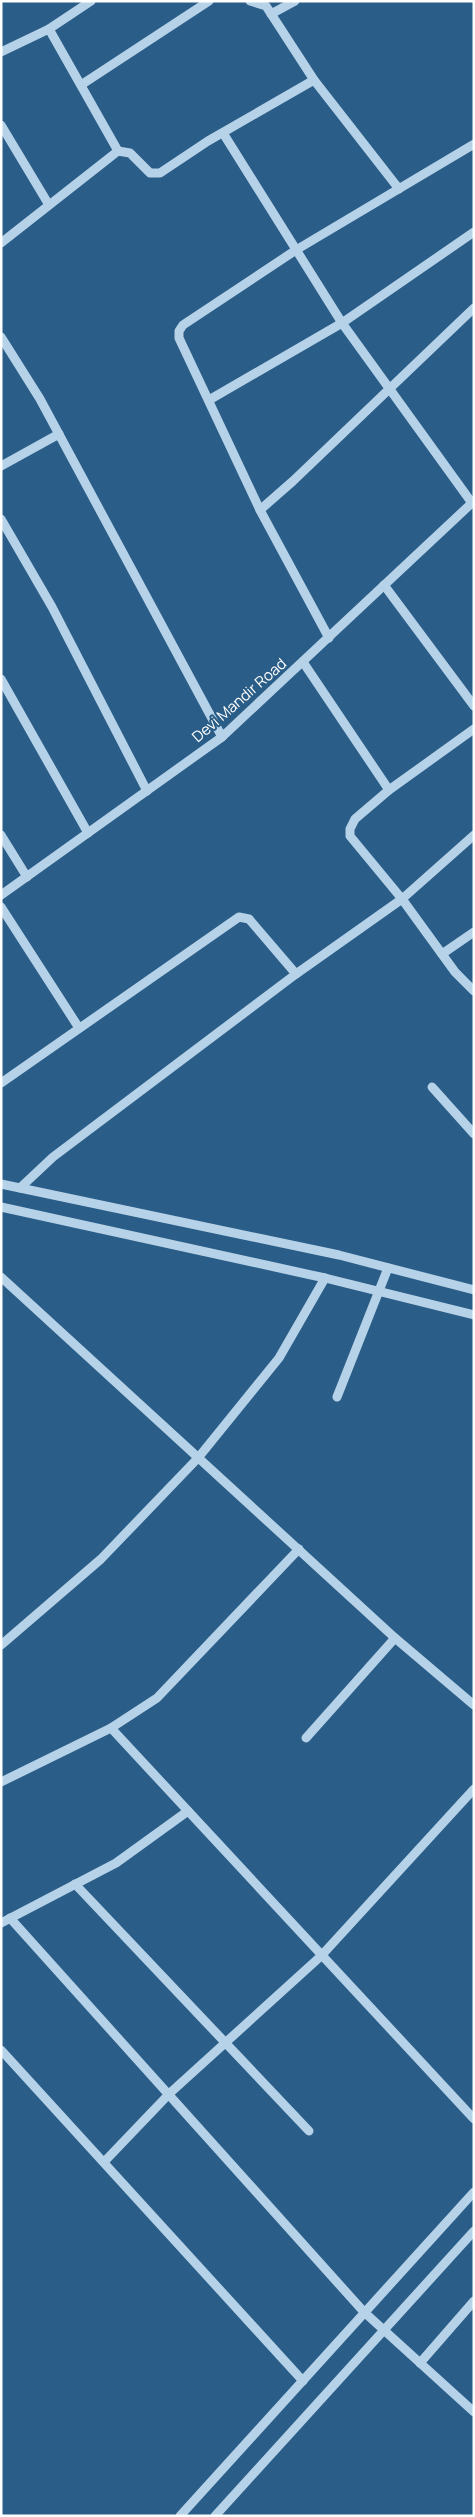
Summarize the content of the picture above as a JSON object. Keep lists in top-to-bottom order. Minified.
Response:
{"streets":{"street":["Devi Mandir Road"]}}
